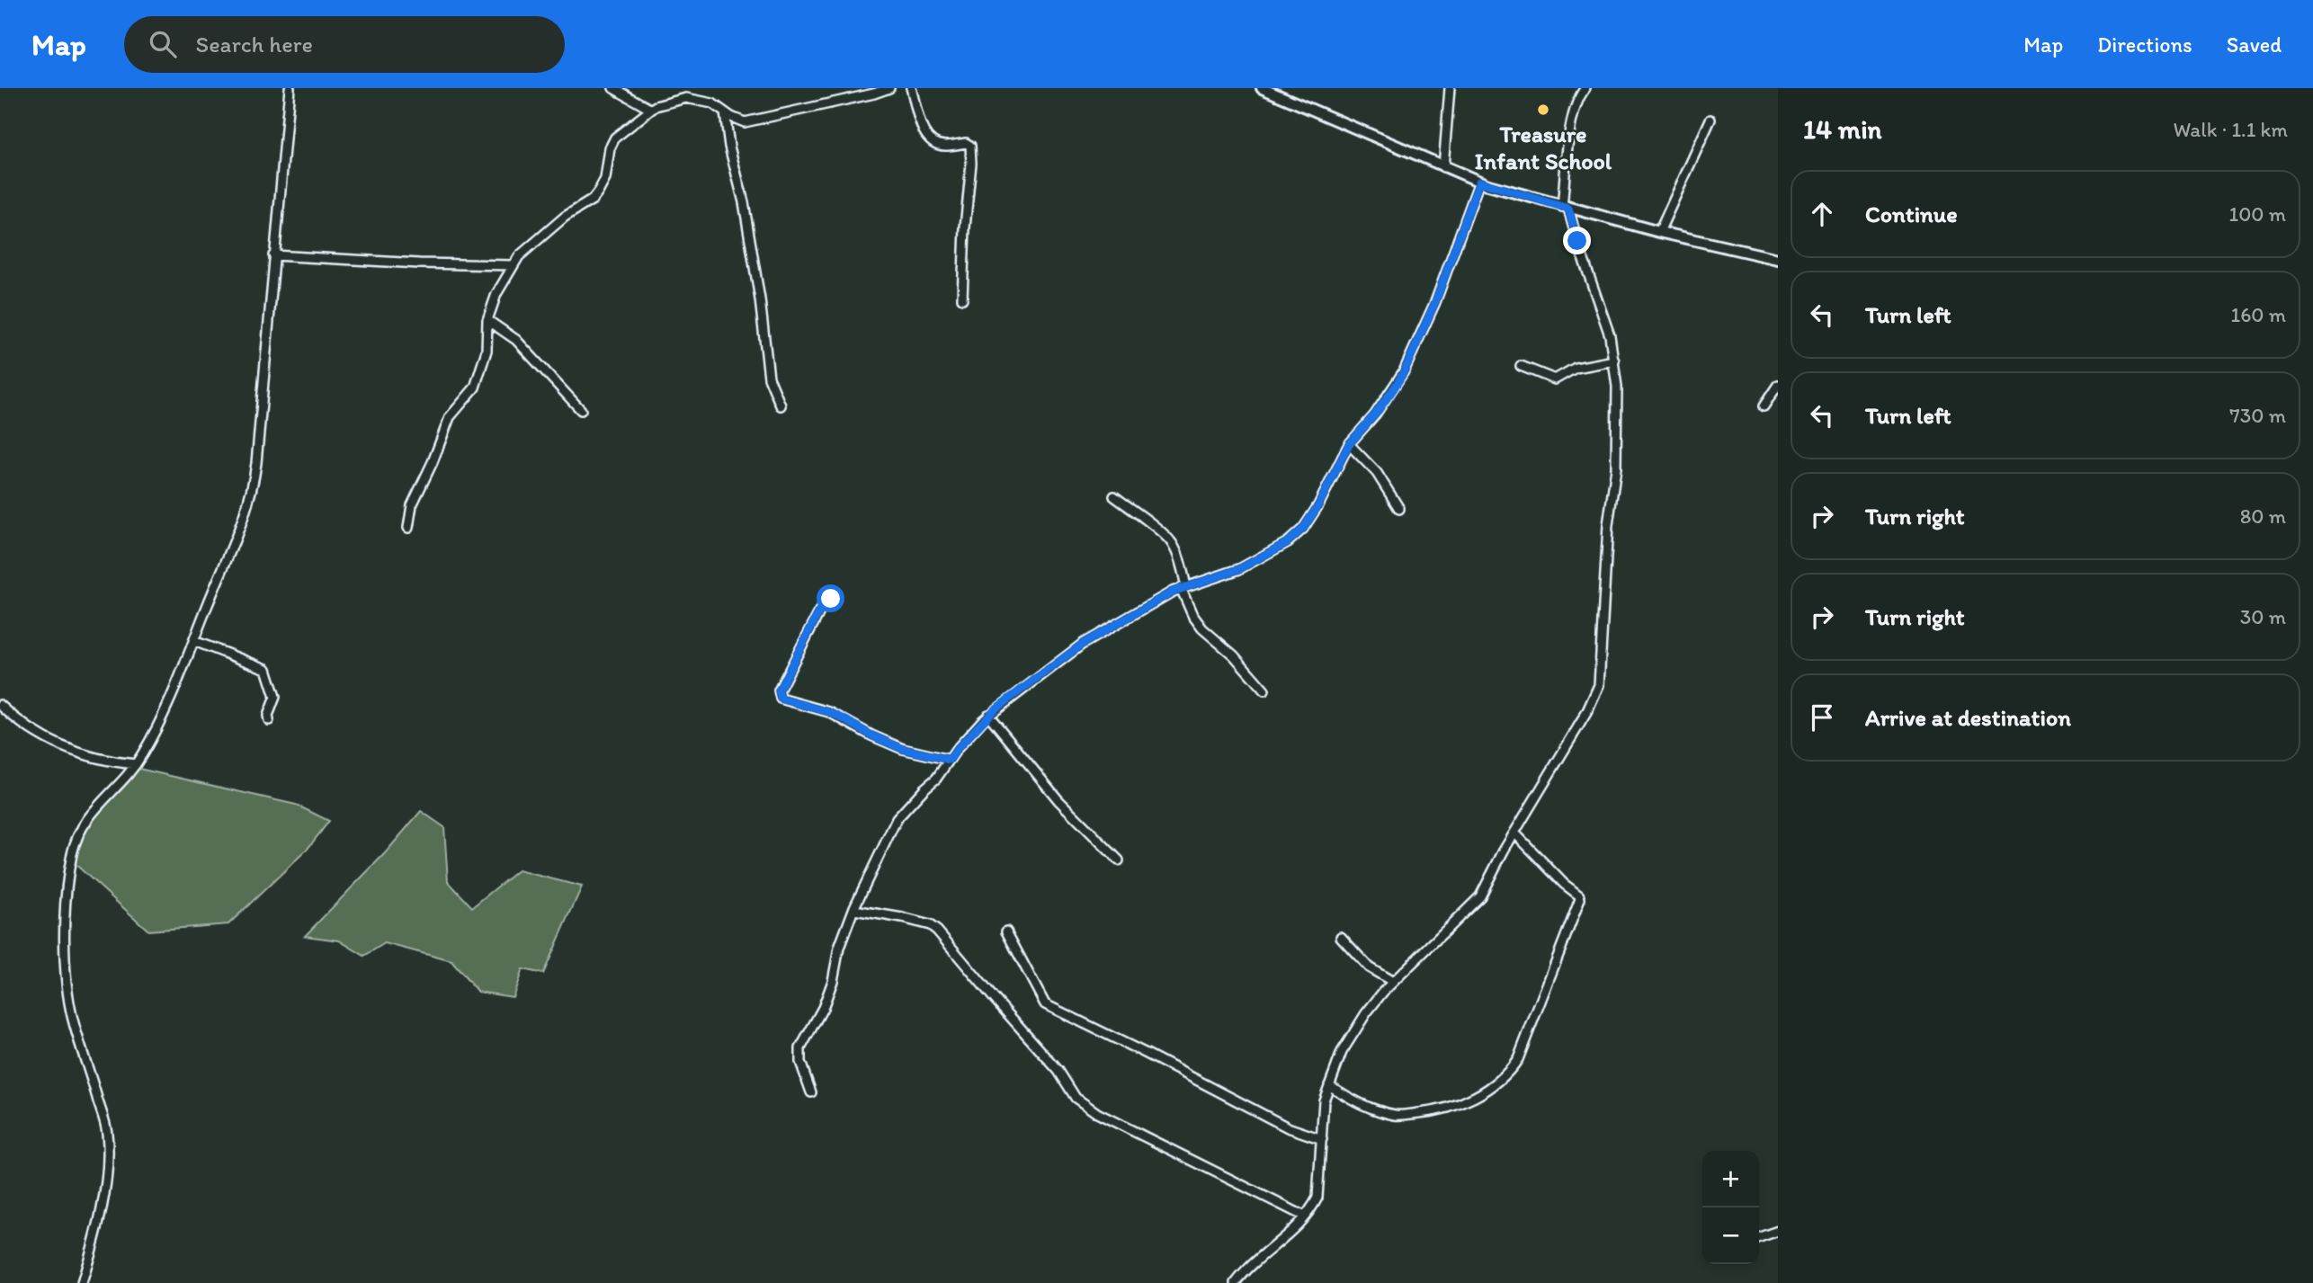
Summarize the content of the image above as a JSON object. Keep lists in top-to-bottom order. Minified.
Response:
{"places":["Treasure Infant School"],"page":{"header":"Map","search":"Search here","nav":["Map","Directions","Saved"],"heading":["14 min","Walk · 1.1 km"],"list":[["Continue","100 m"],["Turn left","160 m"],["Turn left","730 m"],["Turn right","80 m"],["Turn right","30 m"],"Arrive at destination"],"map_buttons":["+","−"]}}
